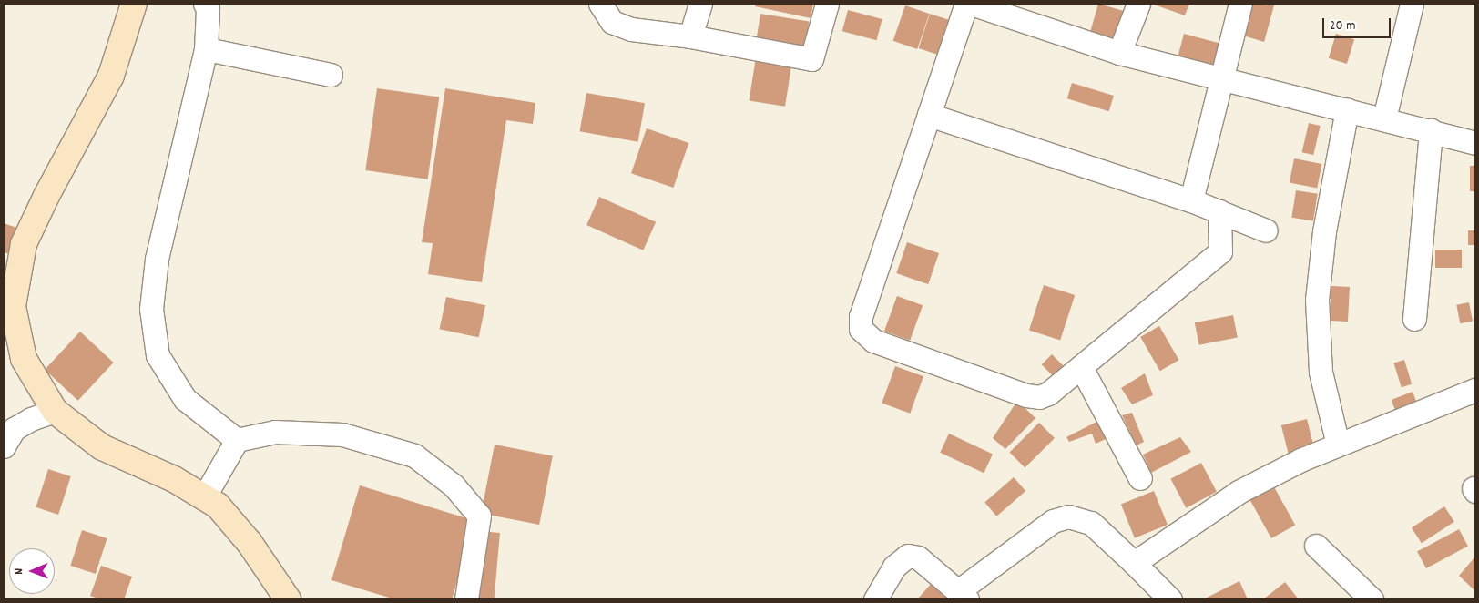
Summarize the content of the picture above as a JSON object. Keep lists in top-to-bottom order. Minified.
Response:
{"scale_bar":"20 m","north":"left"}
